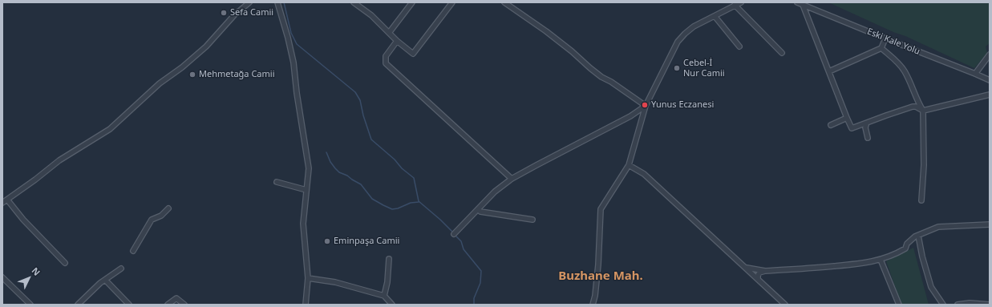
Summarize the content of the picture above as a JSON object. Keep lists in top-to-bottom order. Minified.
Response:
{"streets":{"street":["Eski Kale Yolu"]},"districts":["Buzhane Mah."],"places":["Sefa Camii","Cebel-İ Nur Camii","Mehmetağa Camii","Yunus Eczanesi","Eminpaşa Camii"],"north":"top right"}
